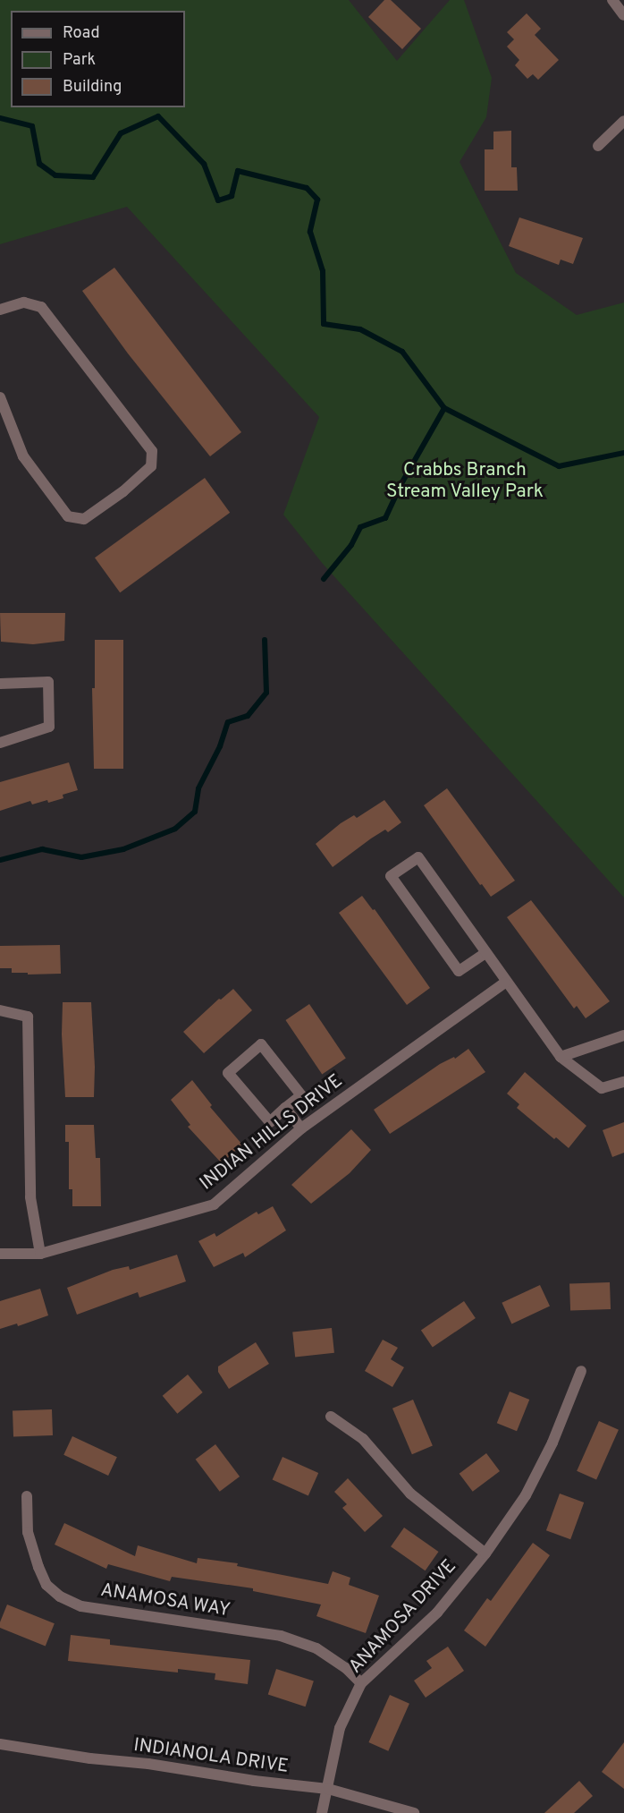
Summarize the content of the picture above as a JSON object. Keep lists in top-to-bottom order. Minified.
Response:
{"streets":{"street":["INDIAN HILLS DRIVE","ANAMOSA WAY","ANAMOSA DRIVE","INDIANOLA DRIVE"]},"crossings":[["ANAMOSA WAY","ANAMOSA DRIVE"],["ANAMOSA DRIVE","INDIANOLA DRIVE"]],"parks":["Crabbs Branch Stream Valley Park"],"legend":["Road","Park","Building"]}
